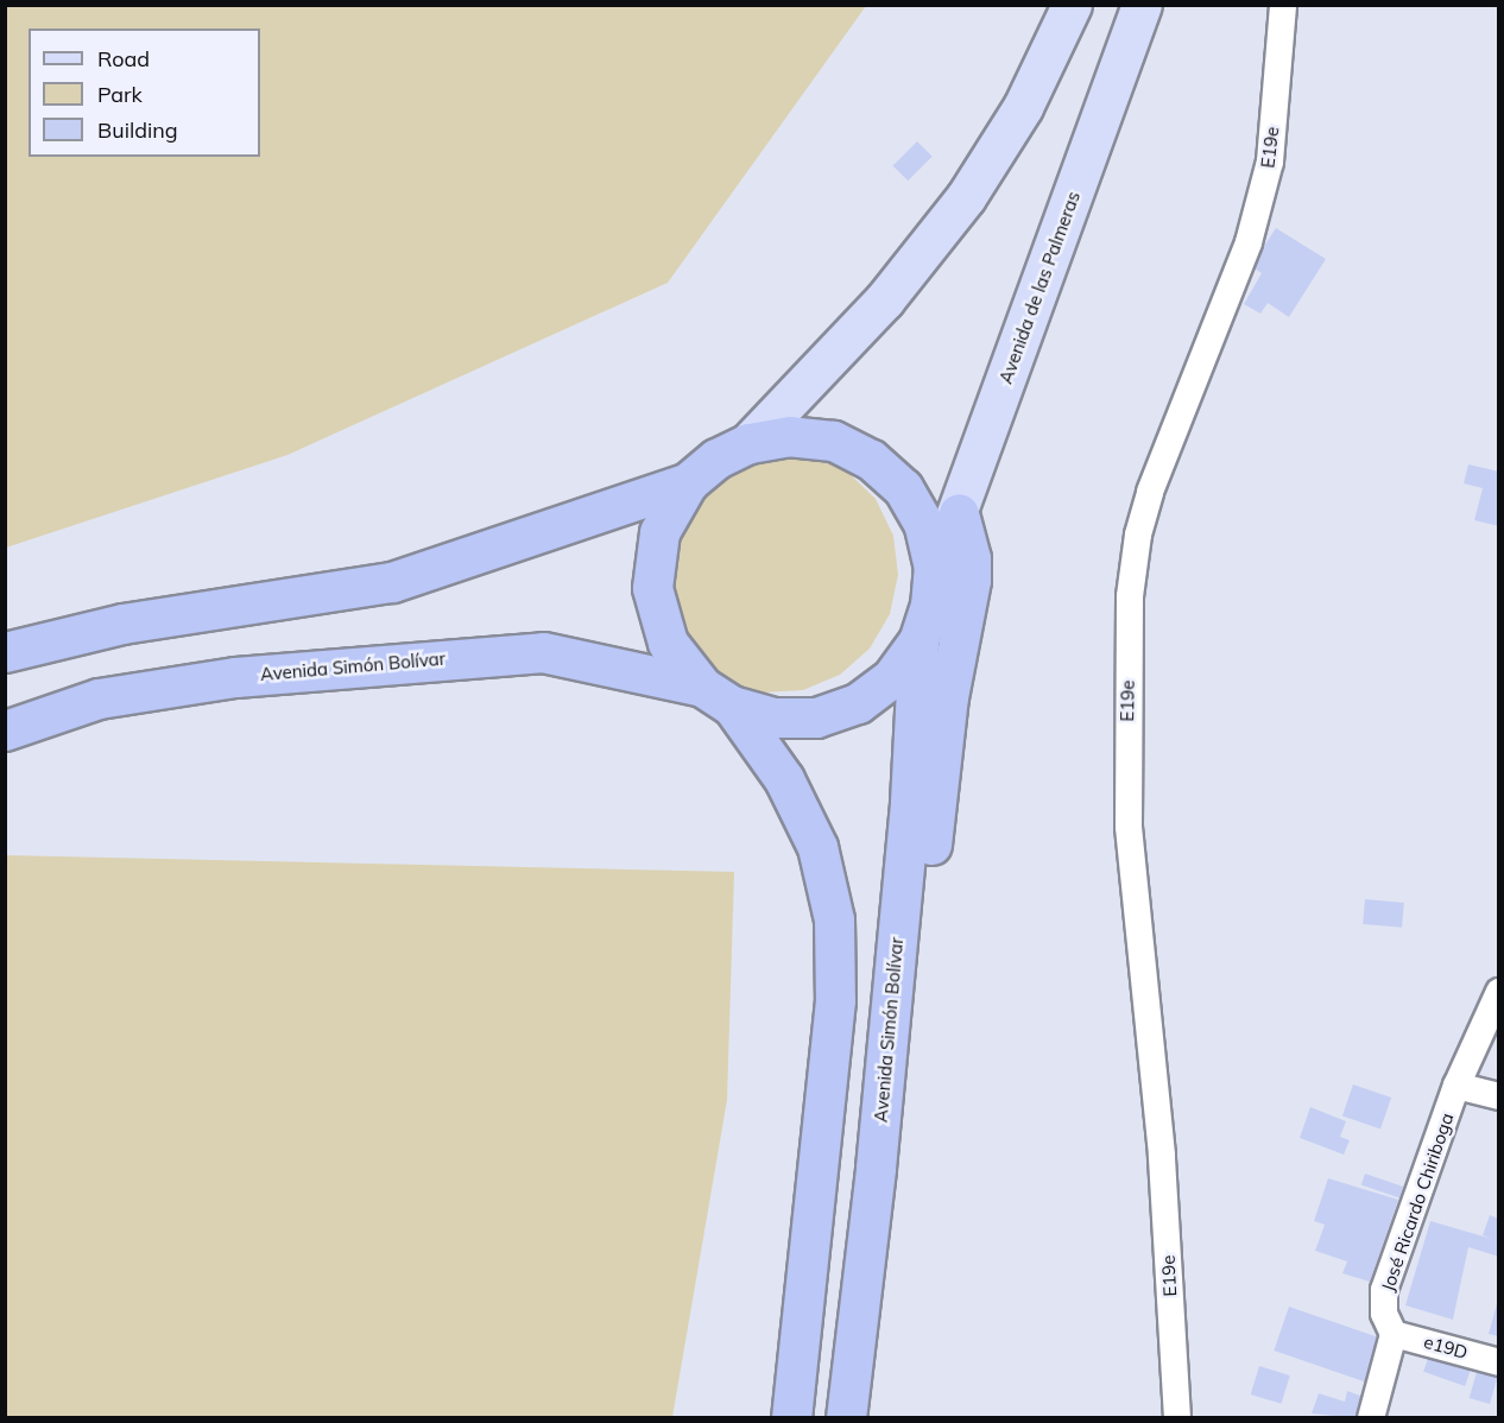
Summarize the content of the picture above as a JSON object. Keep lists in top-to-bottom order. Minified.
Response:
{"streets":{"highway":["Avenida Simón Bolívar"],"main road":["Avenida de las Palmeras"],"street":["E19e","José Ricardo Chiriboga","e19D"]},"crossings":[["José Ricardo Chiriboga","e19D"]],"legend":["Road","Park","Building"]}
